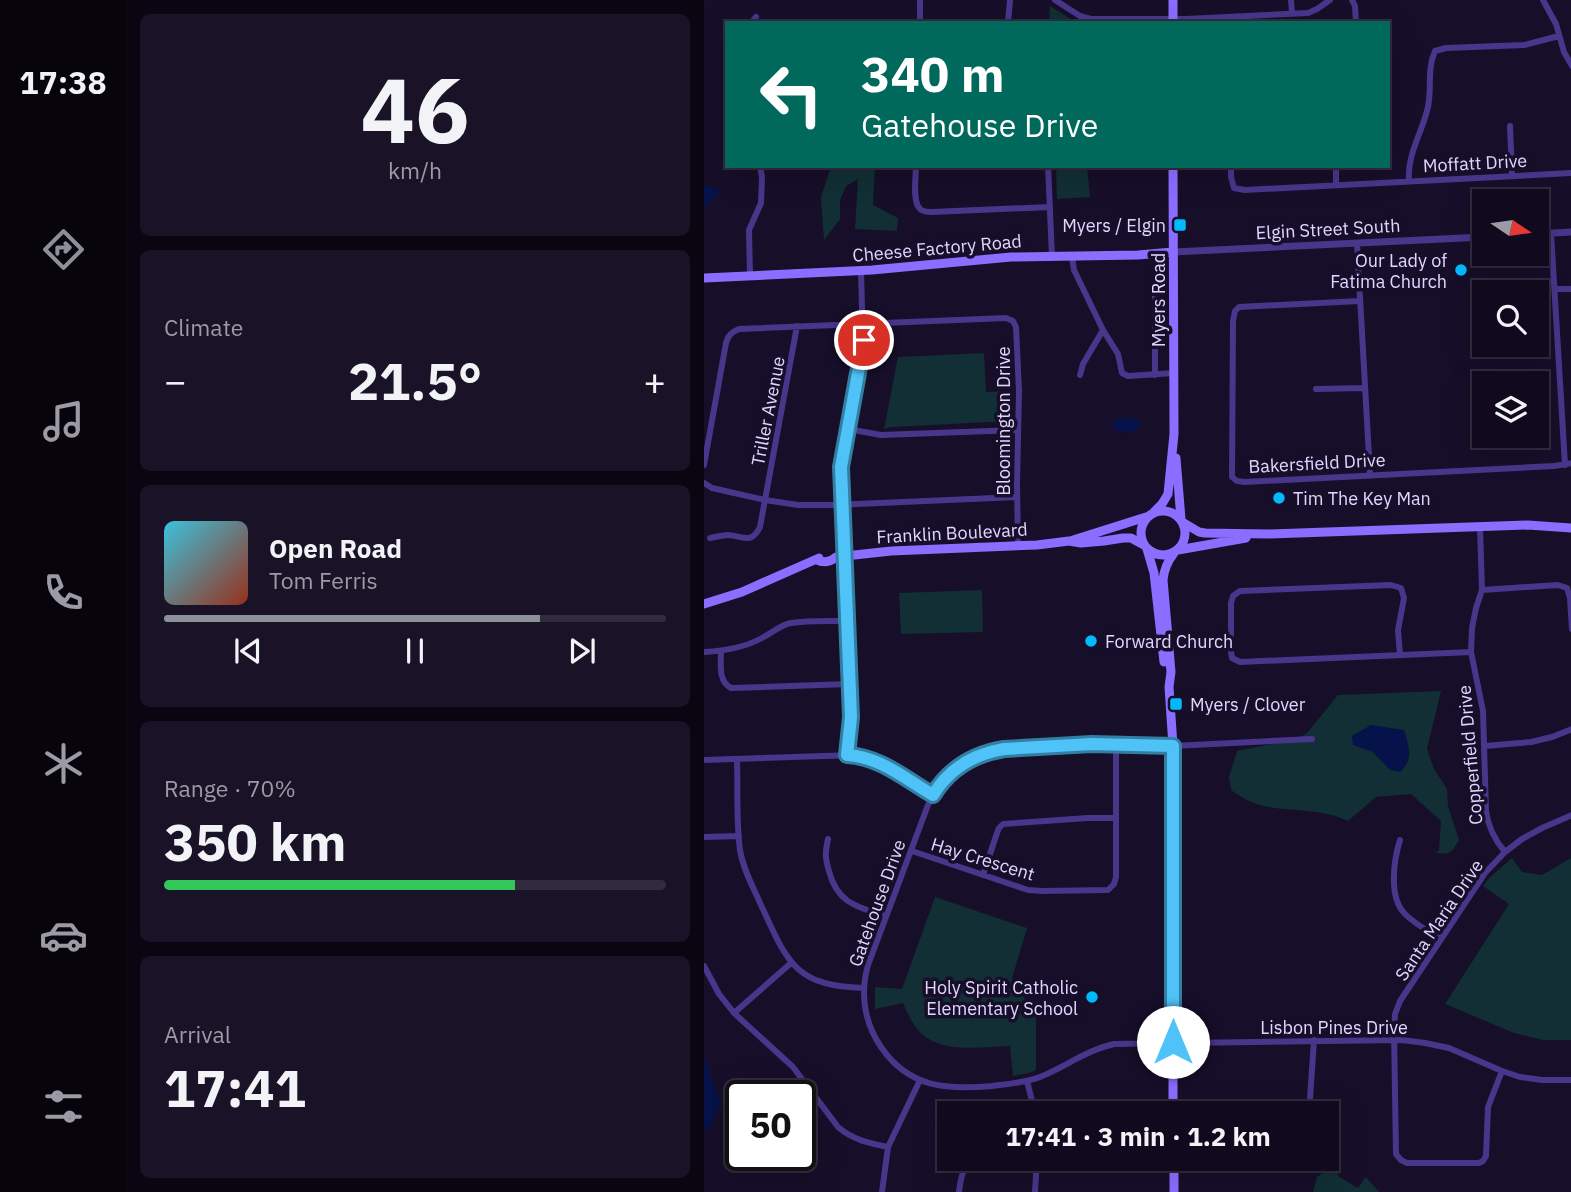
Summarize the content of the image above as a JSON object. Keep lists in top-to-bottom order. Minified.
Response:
{"streets":{"main road":["Cheese Factory Road","Myers Road","Franklin Boulevard"],"street":["Moffatt Drive","Elgin Street South","Triller Avenue","Bloomington Drive","Bakersfield Drive","Copperfield Drive","Hay Crescent","Gatehouse Drive","Santa Maria Drive","Lisbon Pines Drive"]},"crossings":[["Elgin Street South","Cheese Factory Road"],["Elgin Street South","Myers Road"],["Cheese Factory Road","Myers Road"],["Myers Road","Franklin Boulevard"],["Bloomington Drive","Franklin Boulevard"],["Copperfield Drive","Santa Maria Drive"],["Hay Crescent","Gatehouse Drive"],["Gatehouse Drive","Lisbon Pines Drive"],["Santa Maria Drive","Lisbon Pines Drive"]],"places":{"transit":["Myers / Elgin","Myers / Clover"],"other":["Our Lady of Fatima Church","Tim The Key Man","Forward Church","Holy Spirit Catholic Elementary School"]},"north":"right","page":{"tabs":"17:38","tile":[["46","km/h"],"Climate",["Range · 70%","350 km"],["Arrival","17:41"]],"turn":["340 m","Gatehouse Drive"],"heat":["−","21.5°","+"],"song":["Open Road","Tom Ferris"],"limit":"50","trip":"17:41 · 3 min · 1.2 km"}}
